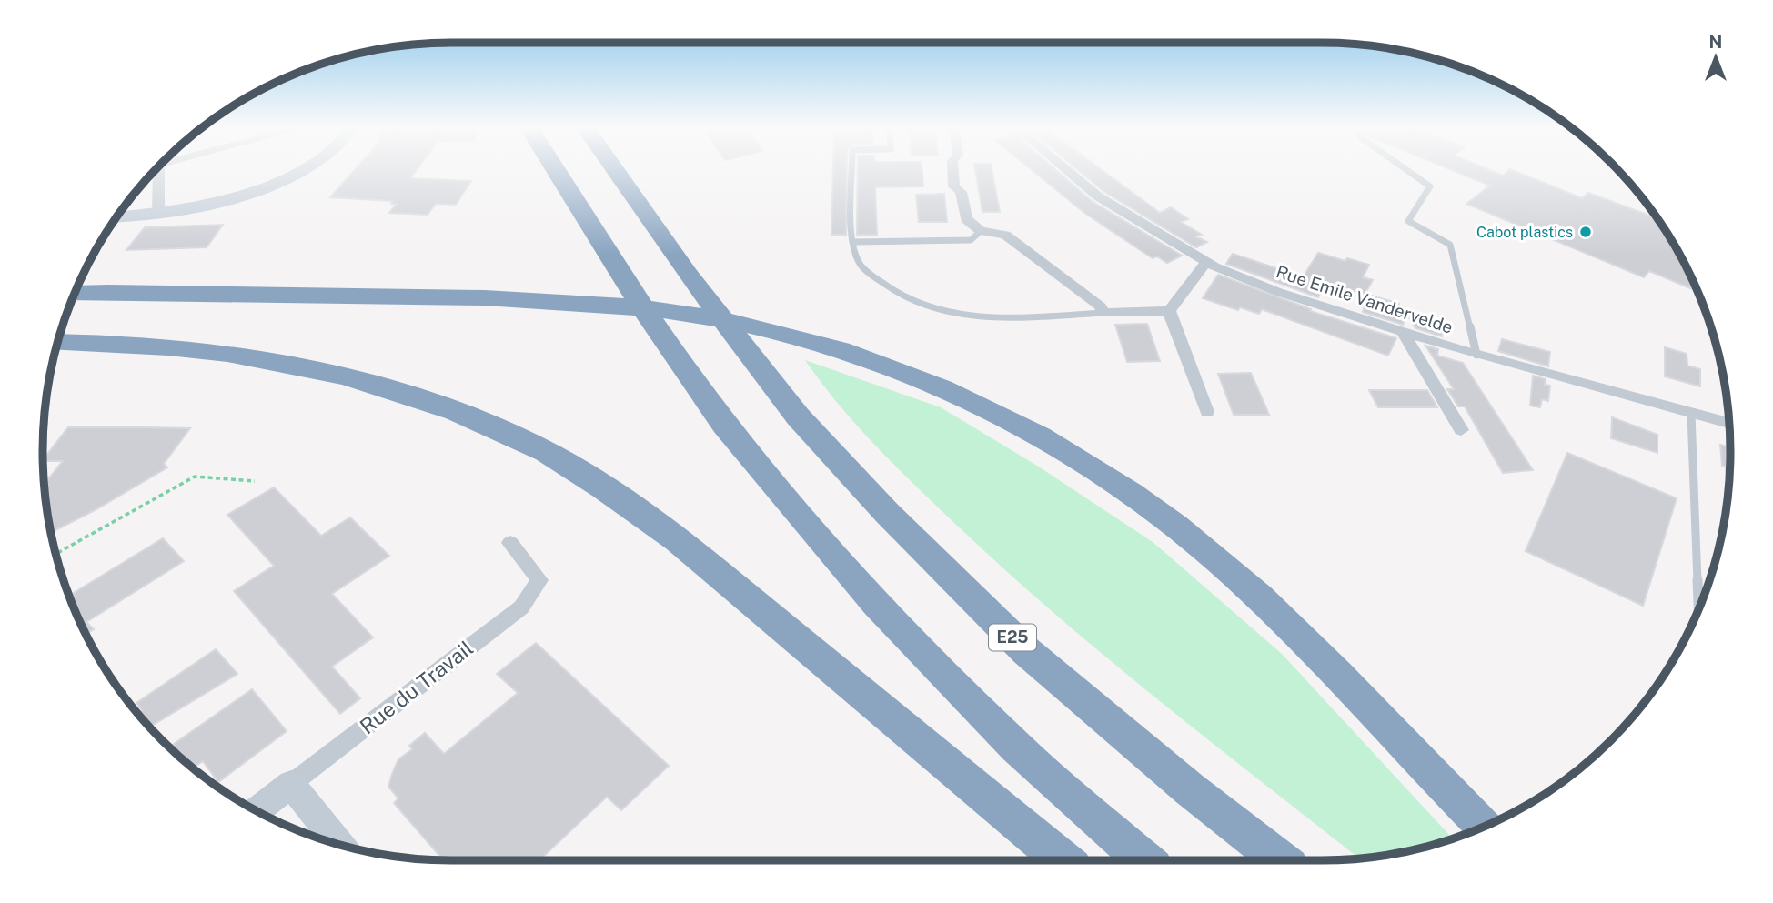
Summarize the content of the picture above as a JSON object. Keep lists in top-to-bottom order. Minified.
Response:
{"streets":{"highway":["E25"],"street":["Rue Emile Vandervelde","Rue du Travail"]},"places":["Cabot plastics"],"north":"top"}
